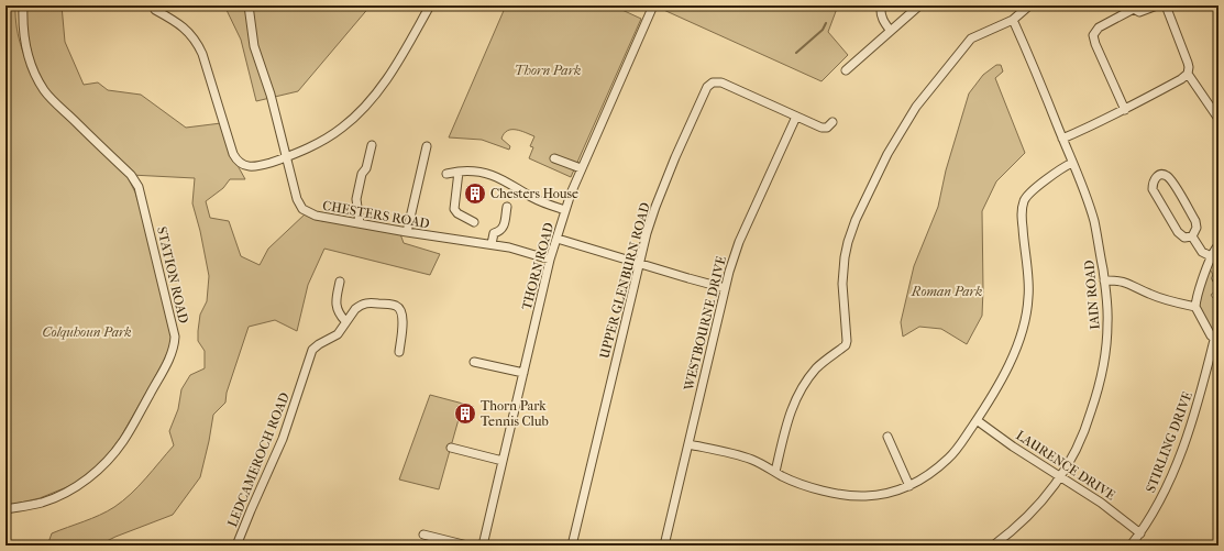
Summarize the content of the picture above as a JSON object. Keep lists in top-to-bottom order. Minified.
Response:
{"streets":{"street":["CHESTERS ROAD","THORN ROAD","STATION ROAD","UPPER GLENBURN ROAD","IAIN ROAD","WESTBOURNE DRIVE","STIRLING DRIVE","LEDCAMEROCH ROAD","LAURENCE DRIVE"]},"crossings":[["CHESTERS ROAD","THORN ROAD"],["UPPER GLENBURN ROAD","WESTBOURNE DRIVE"],["IAIN ROAD","LAURENCE DRIVE"],["STIRLING DRIVE","LAURENCE DRIVE"]],"parks":["Thorn Park","Roman Park","Colquhoun Park"],"places":{"building":["Chesters House","Thorn Park Tennis Club"]}}
